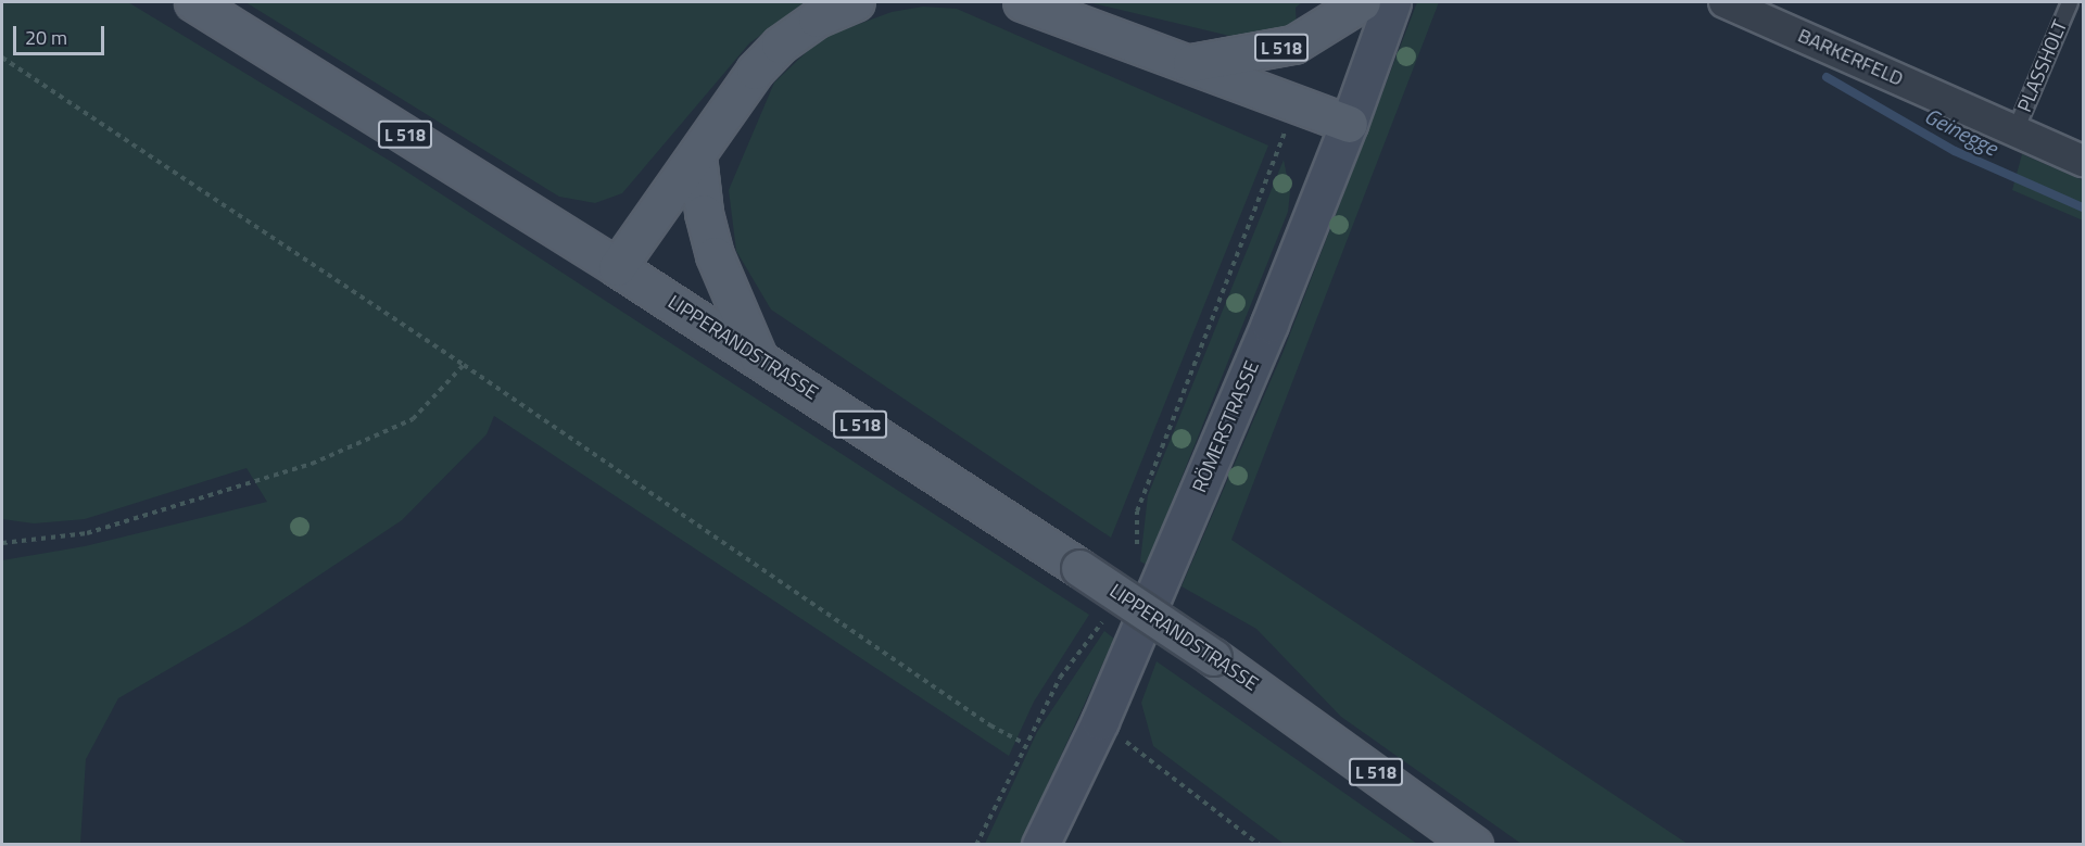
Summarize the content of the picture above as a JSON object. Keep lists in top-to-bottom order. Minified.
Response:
{"streets":{"main road":["L 518","LIPPERANDSTRASSE","RÖMERSTRASSE"],"street":["BARKERFELD"],"lane":["PLASSHOLT"]},"crossings":[["L 518","RÖMERSTRASSE"],["BARKERFELD","PLASSHOLT"]],"water":["Geinegge"],"scale_bar":"20 m"}
